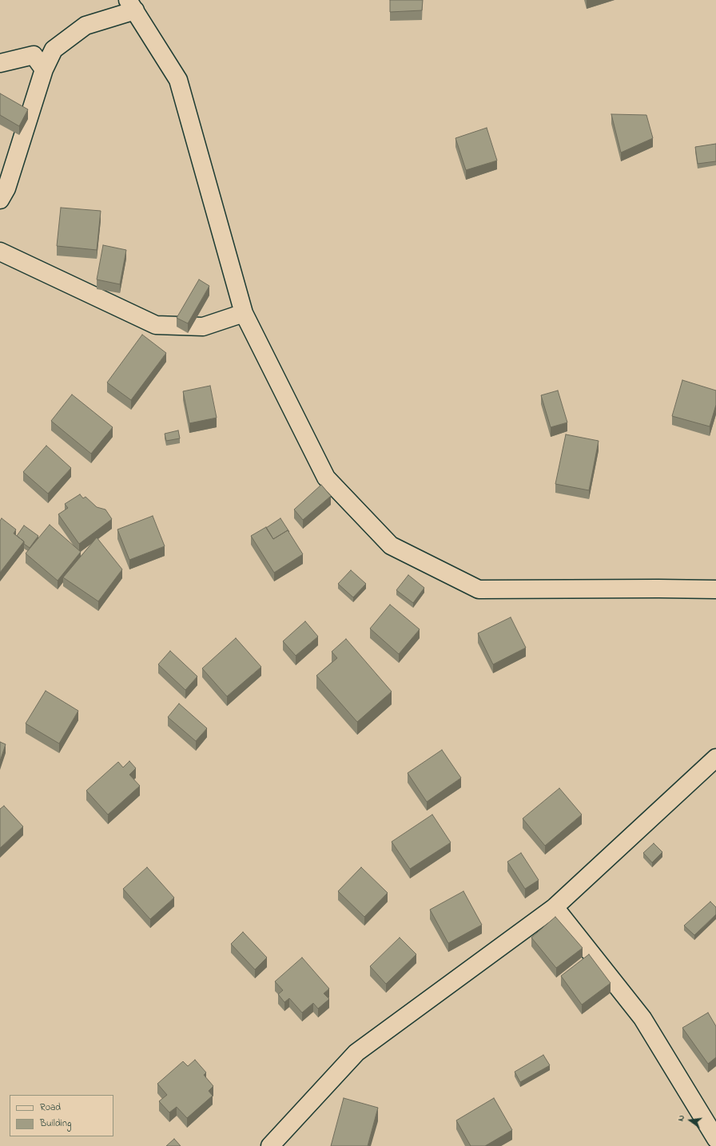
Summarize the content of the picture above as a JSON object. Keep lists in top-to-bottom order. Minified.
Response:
{"legend":["Road","Building"],"north":"left"}
